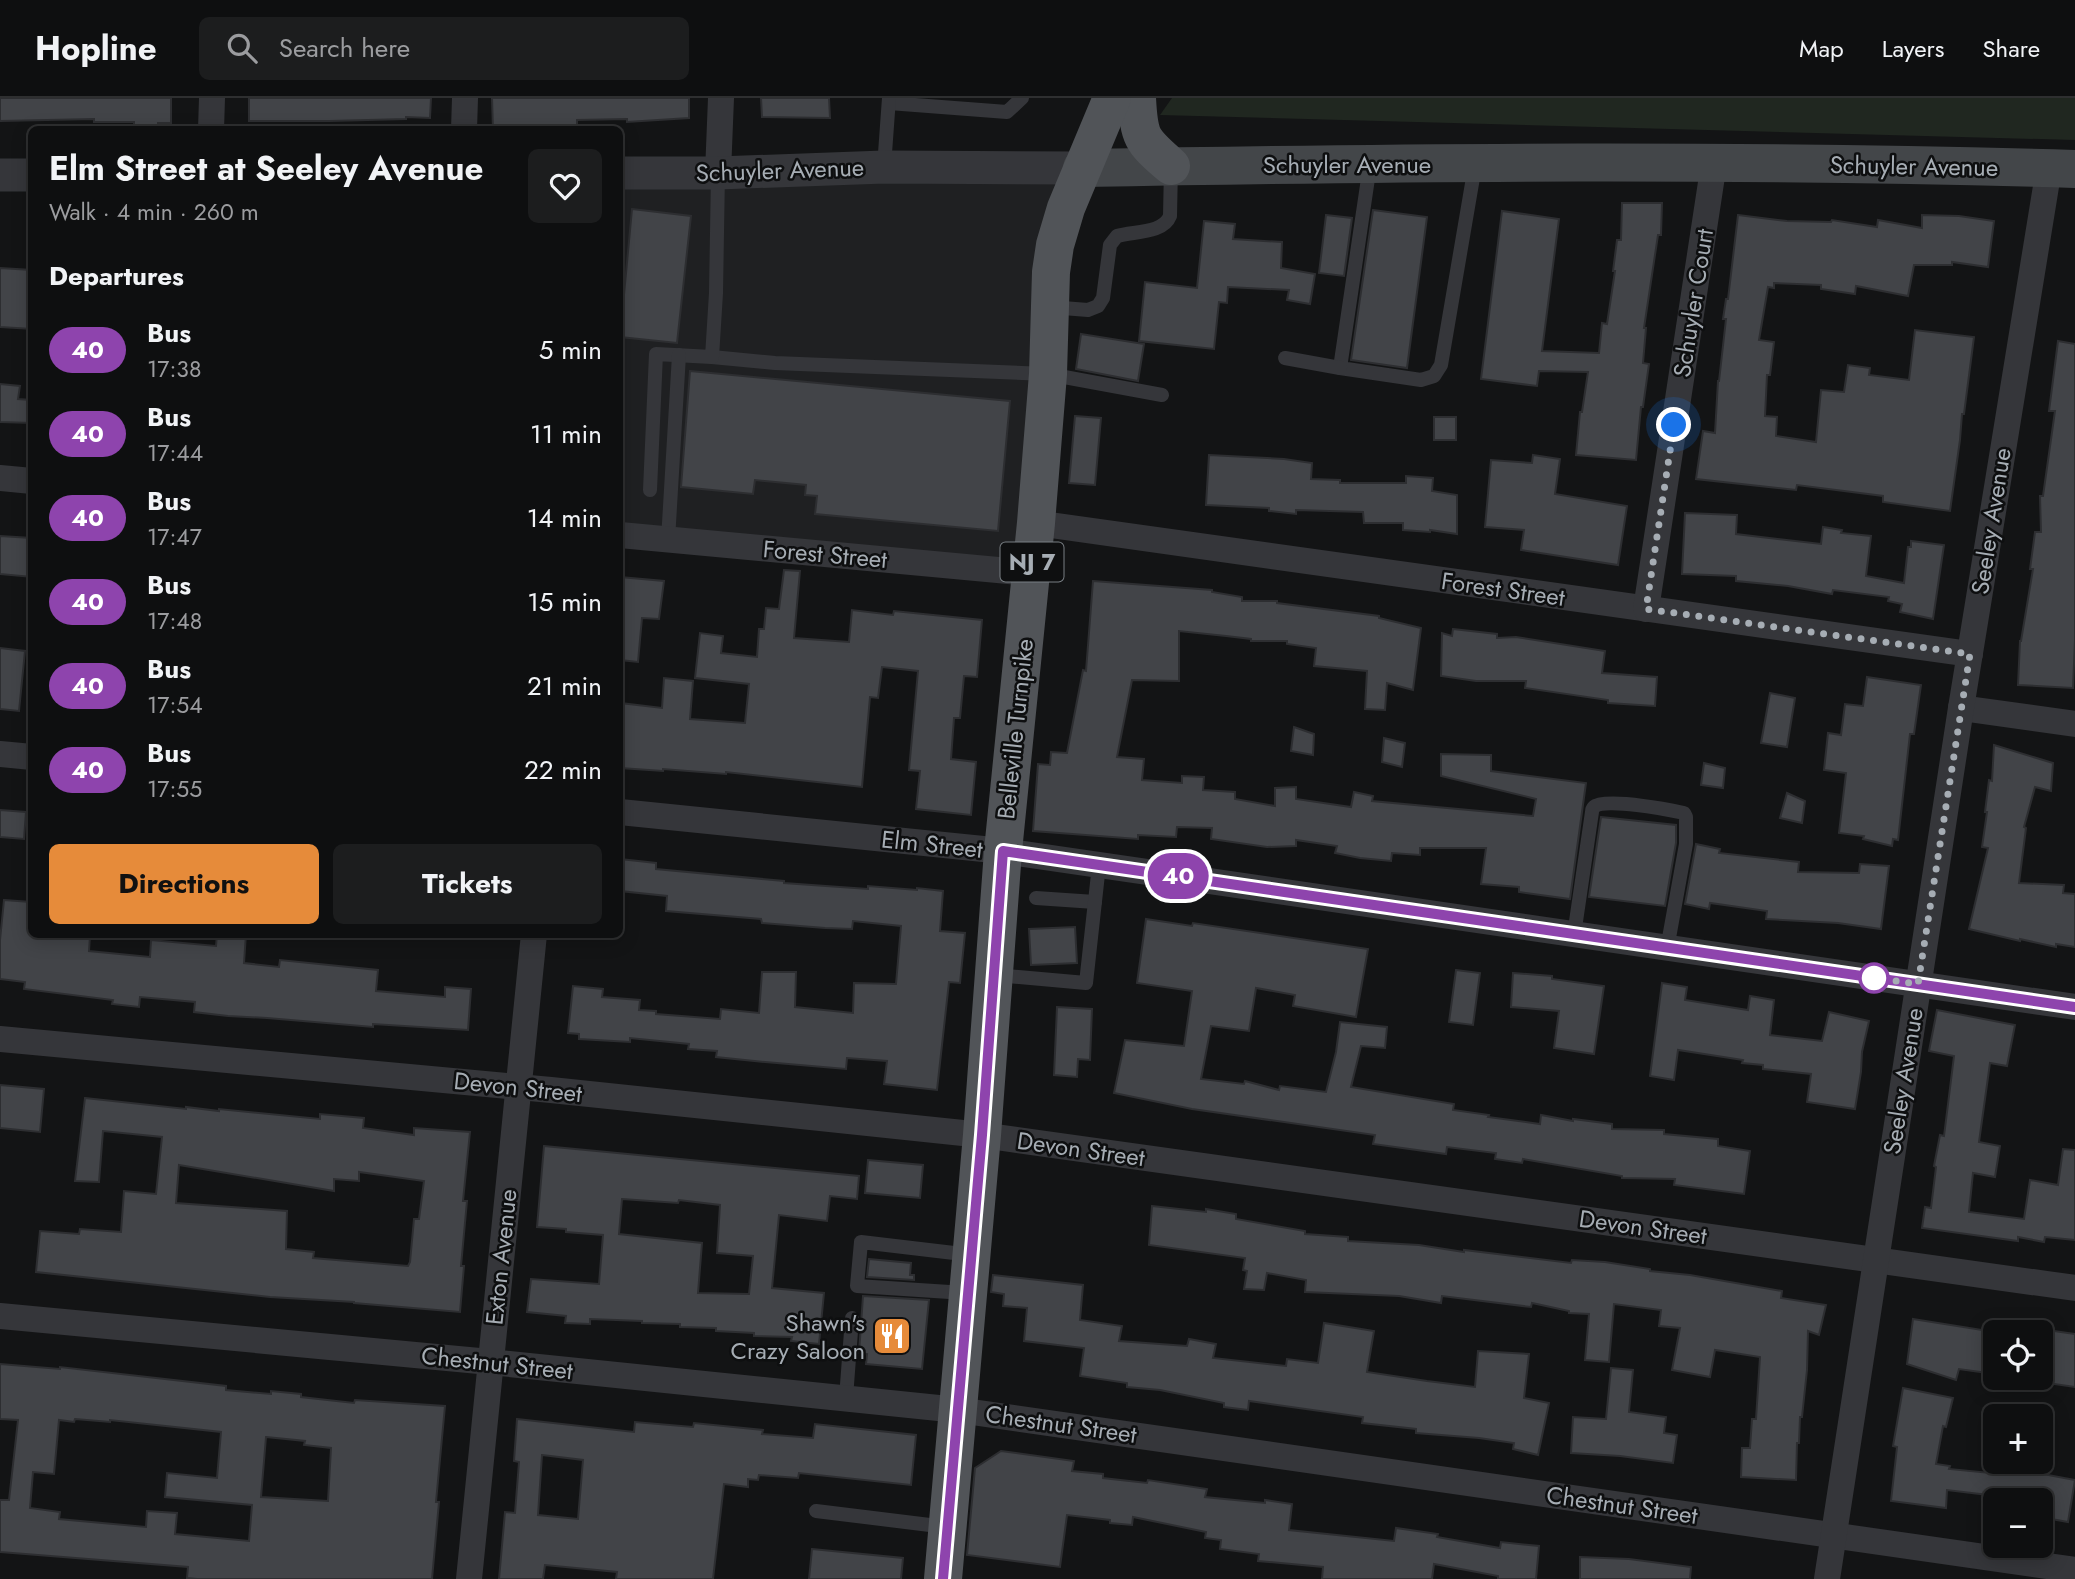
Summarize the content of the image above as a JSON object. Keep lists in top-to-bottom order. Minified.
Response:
{"streets":{"main road":["Schuyler Avenue","NJ 7","Belleville Turnpike"],"street":["Schuyler Court","Seeley Avenue","Forest Street","Elm Street","Devon Street","Exton Avenue","Chestnut Street"]},"crossings":[["Schuyler Avenue","Schuyler Court"],["Schuyler Avenue","Seeley Avenue"],["Schuyler Avenue","Belleville Turnpike"],["Schuyler Court","Forest Street"],["Seeley Avenue","Forest Street"],["Seeley Avenue","Elm Street"],["Seeley Avenue","Devon Street"],["Seeley Avenue","Chestnut Street"],["Forest Street","Belleville Turnpike"],["Belleville Turnpike","Elm Street"],["Belleville Turnpike","Devon Street"],["Belleville Turnpike","Chestnut Street"],["Devon Street","Exton Avenue"],["Exton Avenue","Chestnut Street"]],"places":{"restaurant":["Shawn's Crazy Saloon"]},"lines":["bus line 40"],"page":{"header":"Hopline","search":"Search here","nav":["Map","Layers","Share"],"on_map":"40","heading":[["Elm Street at Seeley Avenue","Walk · 4 min · 260 m"],"Departures"],"list":[{"mark":"40","name":"Bus","note":"17:38","value":"5 min"},{"mark":"40","name":"Bus","note":"17:44","value":"11 min"},{"mark":"40","name":"Bus","note":"17:47","value":"14 min"},{"mark":"40","name":"Bus","note":"17:48","value":"15 min"},{"mark":"40","name":"Bus","note":"17:54","value":"21 min"},{"mark":"40","name":"Bus","note":"17:55","value":"22 min"}],"buttons":["Directions","Tickets"],"map_buttons":["+","−"]}}
